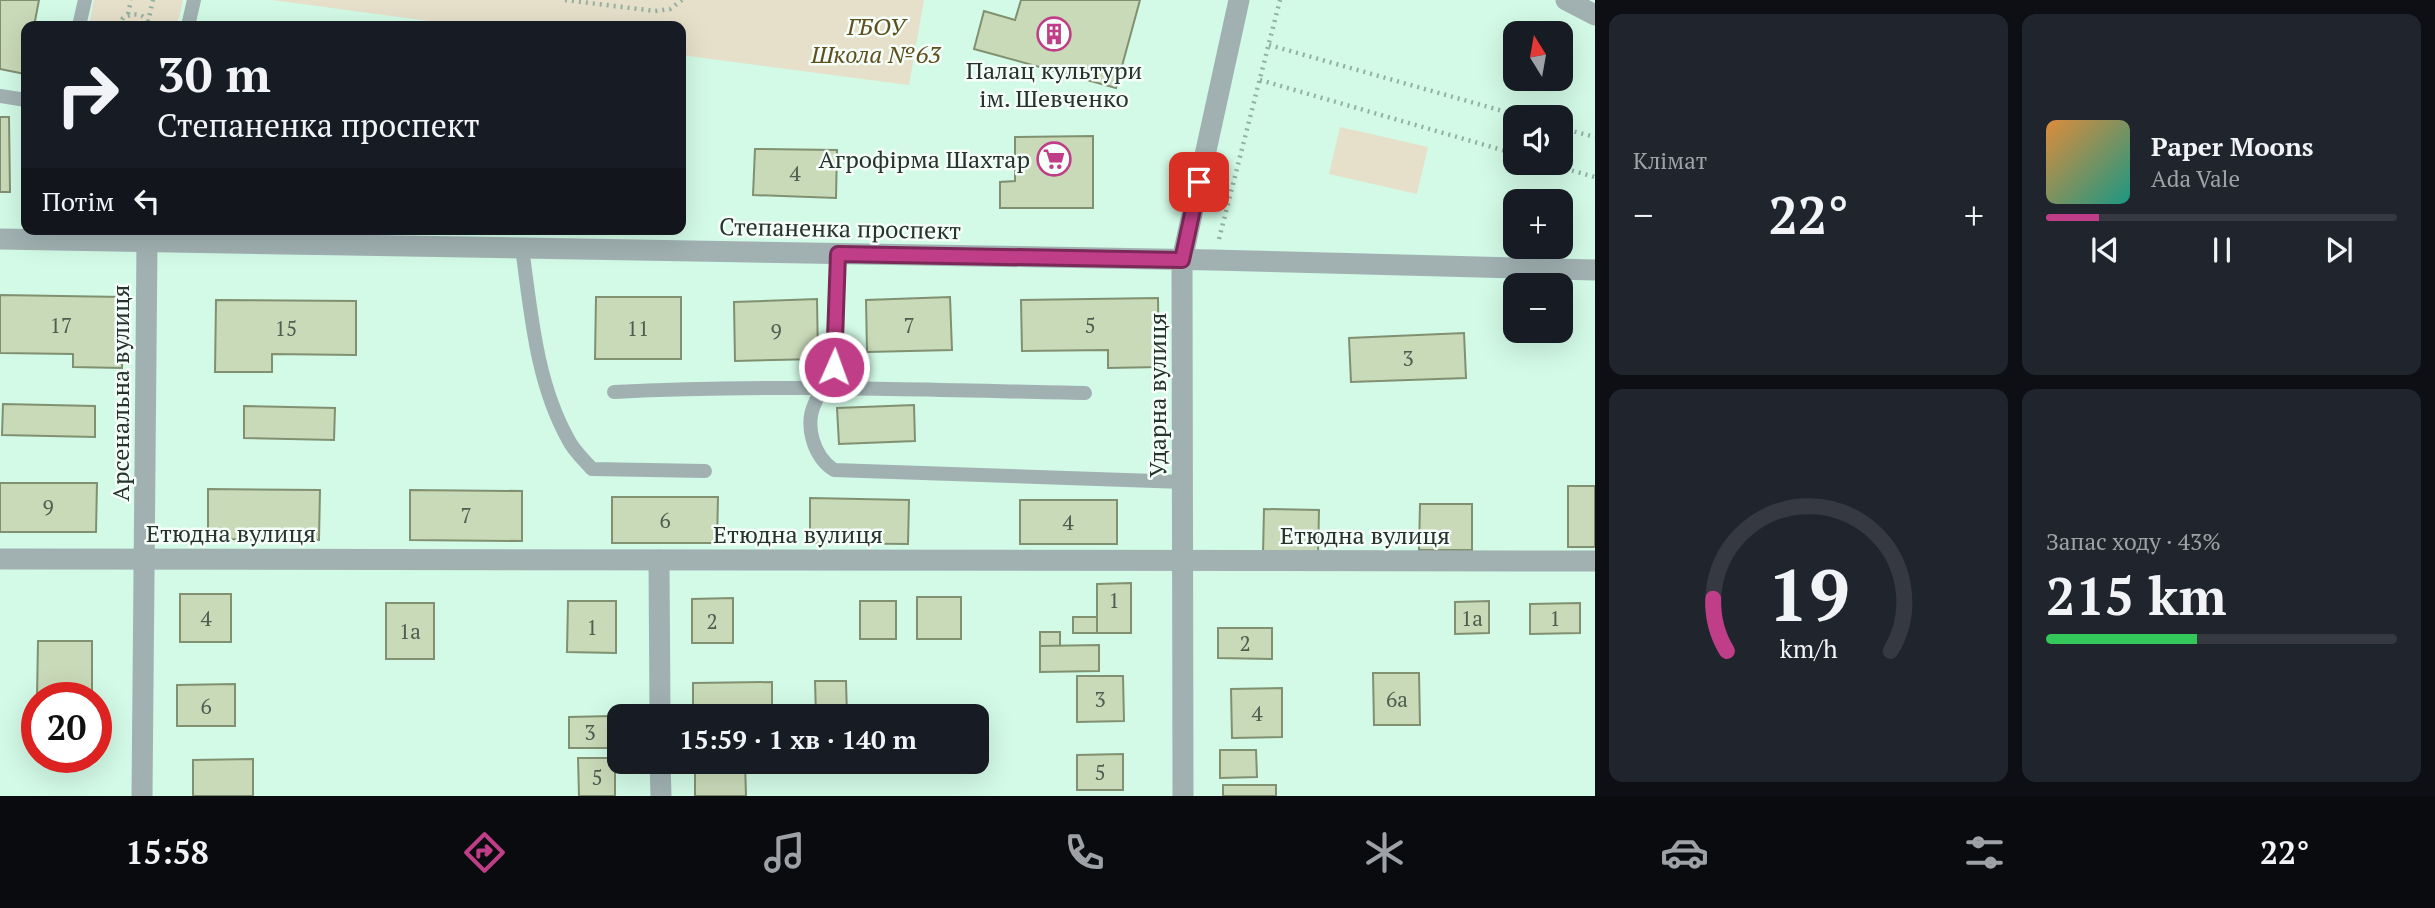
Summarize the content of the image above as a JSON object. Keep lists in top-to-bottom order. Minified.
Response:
{"streets":{"street":["Степаненка проспект","Арсенальна вулиця","Ударна вулиця","Етюдна вулиця"]},"crossings":[["Степаненка проспект","Арсенальна вулиця"],["Степаненка проспект","Ударна вулиця"],["Арсенальна вулиця","Етюдна вулиця"],["Ударна вулиця","Етюдна вулиця"]],"parks":["ГБОУ Школа №63"],"places":{"building":["Палац культури ім. Шевченко"],"supermarket":["Агрофірма Шахтар"]},"house_numbers":["4","17","7","5","15","11","9","3","9","7","6","4","1","4","1а","1","2","1","1а","2","3","6а","6","4","3","5","5"],"north":"top","page":{"tile":["Клімат",["Запас ходу · 43%","215 km"]],"map_buttons":["+","−"],"turn":["30 m","Степаненка проспект"],"song":["Paper Moons","Ada Vale"],"then":"Потім","heat":["−","22°","+"],"limit":"20","trip":"15:59 · 1 хв · 140 m","tabs":["15:58","22°"],"gauge":["19","km/h"]}}
